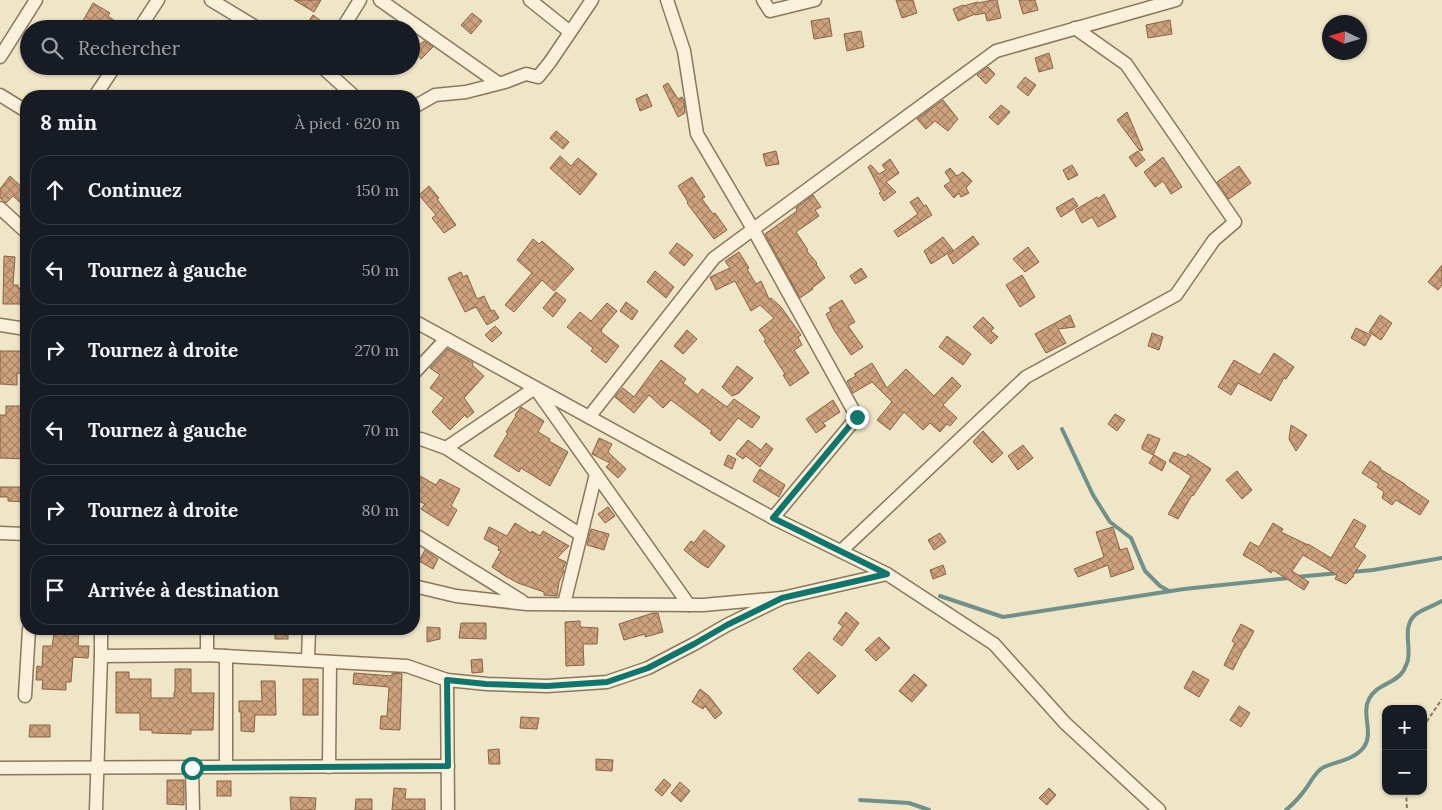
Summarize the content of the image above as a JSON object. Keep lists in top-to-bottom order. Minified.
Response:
{"north":"left","page":{"search":"Rechercher","heading":["8 min","À pied · 620 m"],"list":[["Continuez","150 m"],["Tournez à gauche","50 m"],["Tournez à droite","270 m"],["Tournez à gauche","70 m"],["Tournez à droite","80 m"],"Arrivée à destination"],"map_buttons":["+","−"]}}
